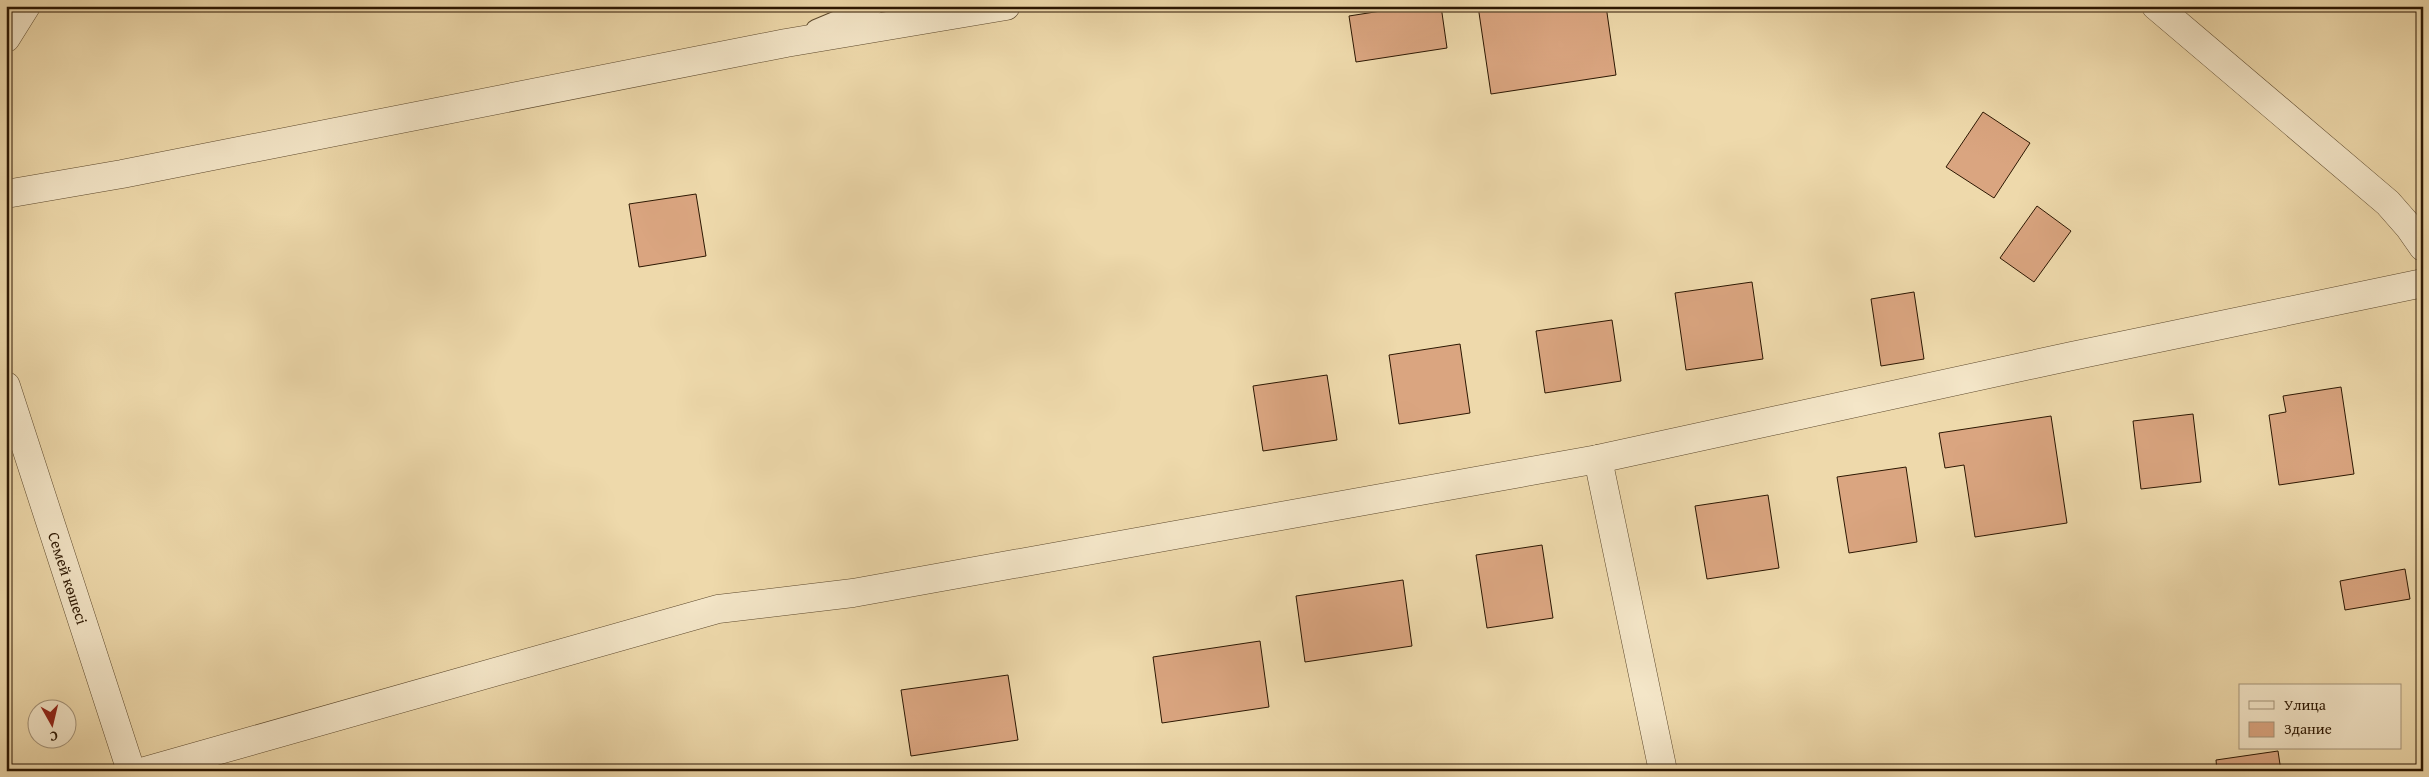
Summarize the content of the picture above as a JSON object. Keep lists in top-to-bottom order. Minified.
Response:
{"streets":{"street":["Семей көшесі"]},"legend":["Улица","Здание"],"north":"bottom"}
